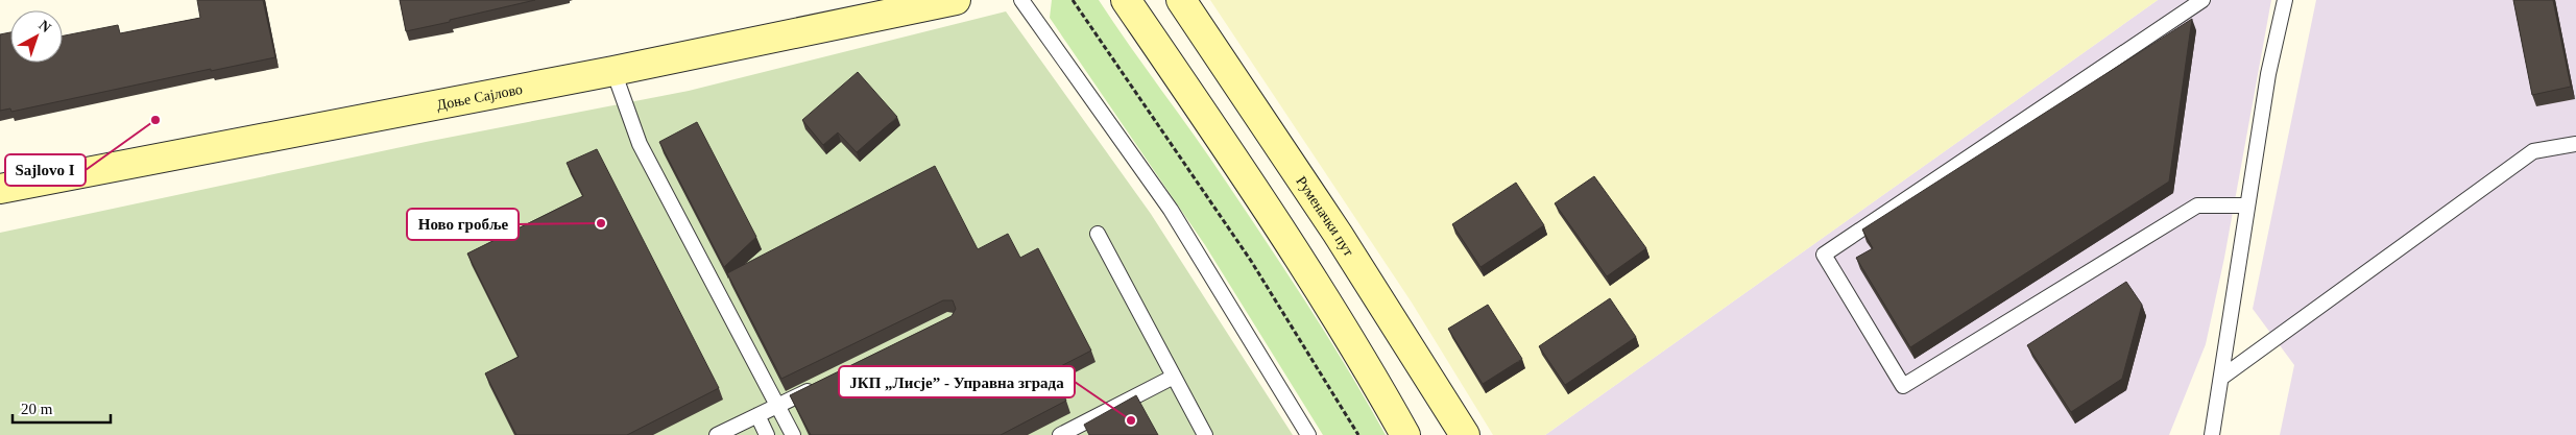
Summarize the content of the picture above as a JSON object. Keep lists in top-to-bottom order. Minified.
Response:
{"streets":{"main road":["Доње Сајлово","Руменачки пут"]},"places":["Sajlovo I","Ново гробље","ЈКП „Лисје” - Управна зграда"],"scale_bar":"20 m","north":"top right"}
